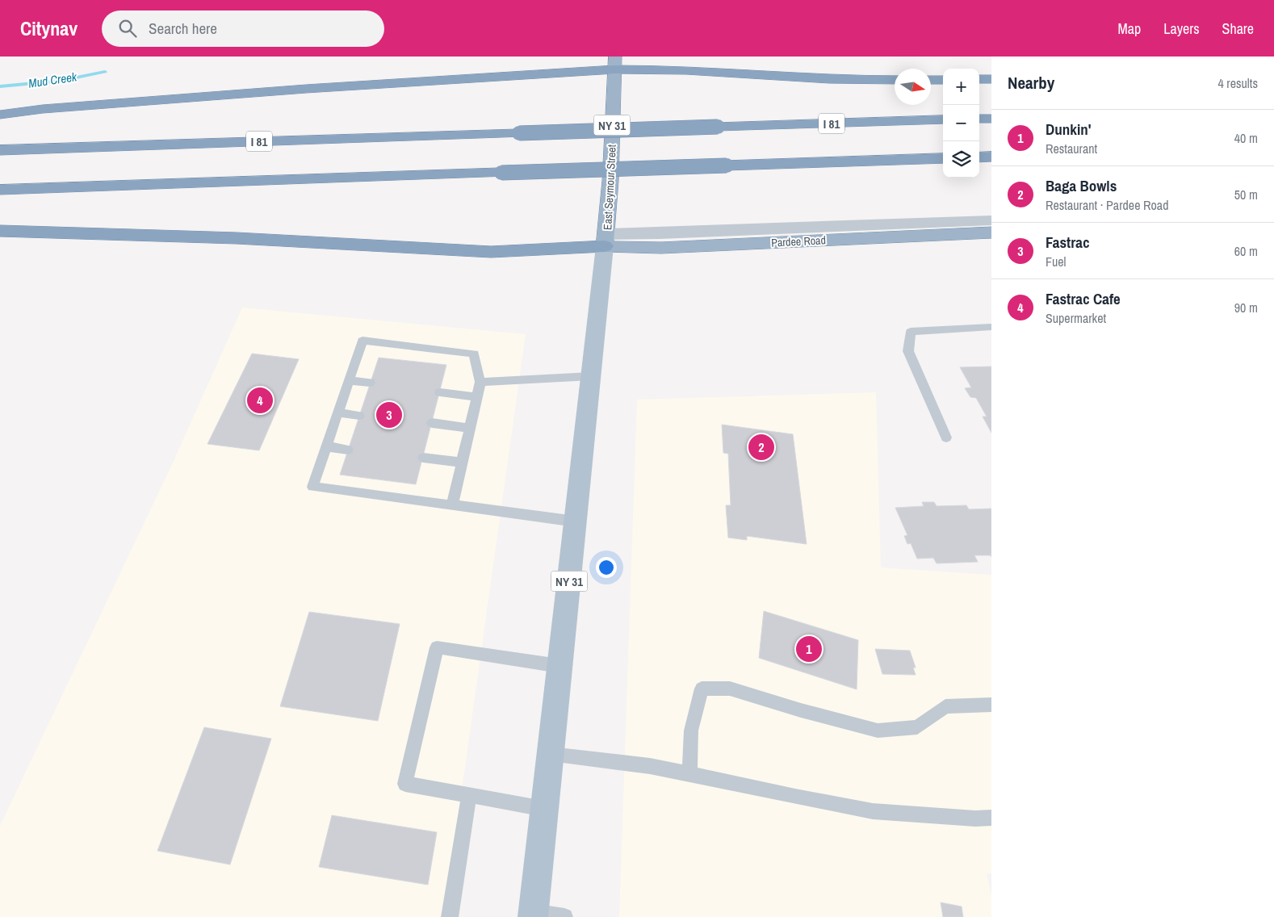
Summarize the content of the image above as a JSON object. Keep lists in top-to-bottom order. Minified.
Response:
{"streets":{"highway":["I 81","NY 31","East Seymour Street","Pardee Road"]},"crossings":[["NY 31","East Seymour Street"],["NY 31","Pardee Road"],["East Seymour Street","Pardee Road"]],"water":["Mud Creek"],"north":"right","page":{"header":"Citynav","search":"Search here","nav":["Map","Layers","Share"],"heading":["Nearby","4 results"],"map_buttons":["+","−"],"list":[{"mark":"1","name":"Dunkin'","note":"Restaurant","value":"40 m"},{"mark":"2","name":"Baga Bowls","note":"Restaurant · Pardee Road","value":"50 m"},{"mark":"3","name":"Fastrac","note":"Fuel","value":"60 m"},{"mark":"4","name":"Fastrac Cafe","note":"Supermarket","value":"90 m"}],"pins":["4","3","2","1"]}}
